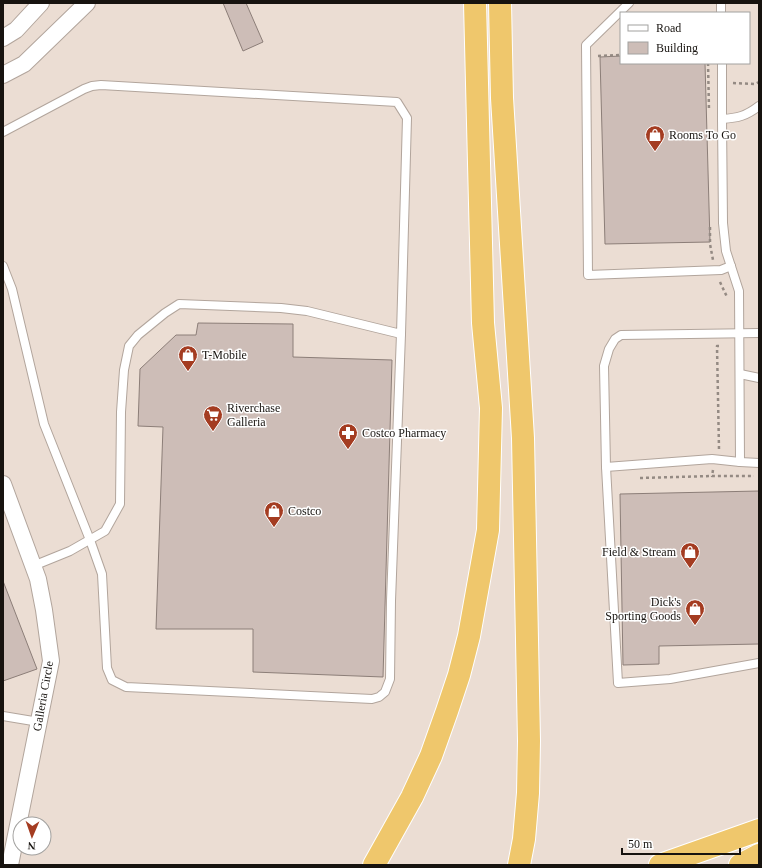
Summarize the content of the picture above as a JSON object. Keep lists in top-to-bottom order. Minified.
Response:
{"streets":{"street":["Galleria Circle"]},"places":{"shop":["Rooms To Go","T-Mobile","Costco","Field & Stream","Dick's Sporting Goods"],"supermarket":["Riverchase Galleria"],"pharmacy":["Costco Pharmacy"]},"legend":["Road","Building"],"scale_bar":"50 m","north":"bottom"}
